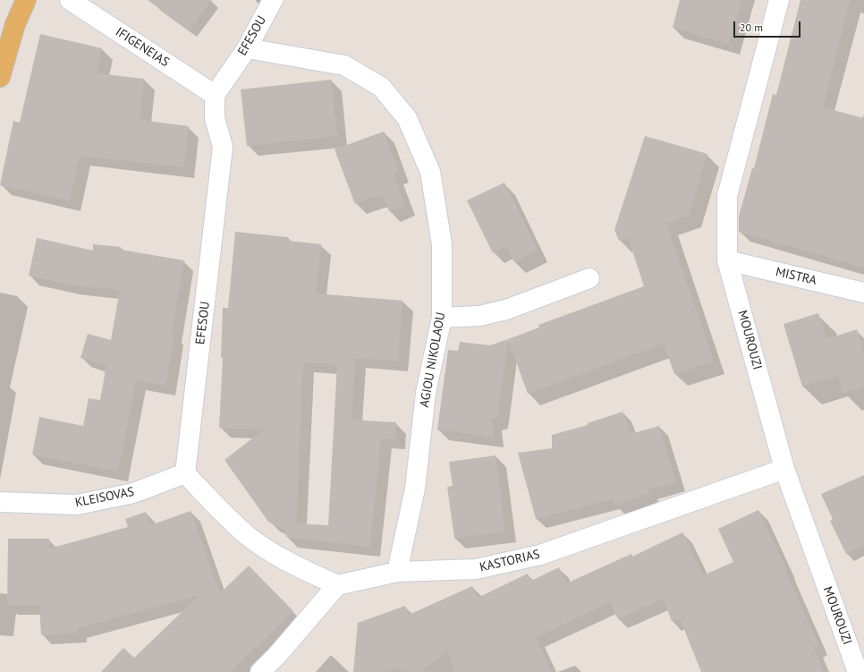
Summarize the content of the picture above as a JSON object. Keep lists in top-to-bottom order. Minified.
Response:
{"streets":{"street":["EFESOU","IFIGENEIAS","MISTRA","MOUROUZI","AGIOU NIKOLAOU","KLEISOVAS","KASTORIAS"]},"crossings":[["EFESOU","IFIGENEIAS"],["EFESOU","AGIOU NIKOLAOU"],["EFESOU","KLEISOVAS"],["MISTRA","MOUROUZI"],["MOUROUZI","KASTORIAS"],["AGIOU NIKOLAOU","KASTORIAS"]],"scale_bar":"20 m"}
